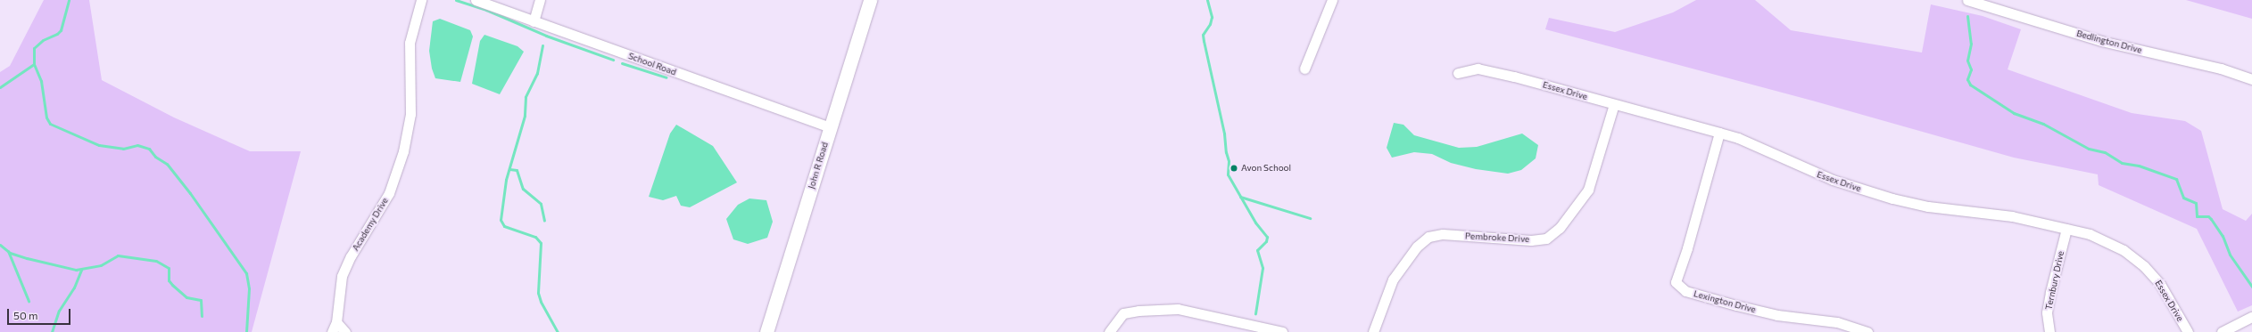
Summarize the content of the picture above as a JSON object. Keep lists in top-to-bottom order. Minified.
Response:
{"streets":{"main road":["John R Road"],"street":["Bedlington Drive","School Road","Essex Drive","Academy Drive","Pembroke Drive","Ternbury Drive","Lexington Drive"]},"crossings":[["School Road","John R Road"],["Essex Drive","Pembroke Drive"],["Essex Drive","Ternbury Drive"],["Essex Drive","Lexington Drive"]],"places":["Avon School"],"scale_bar":"50 m"}
